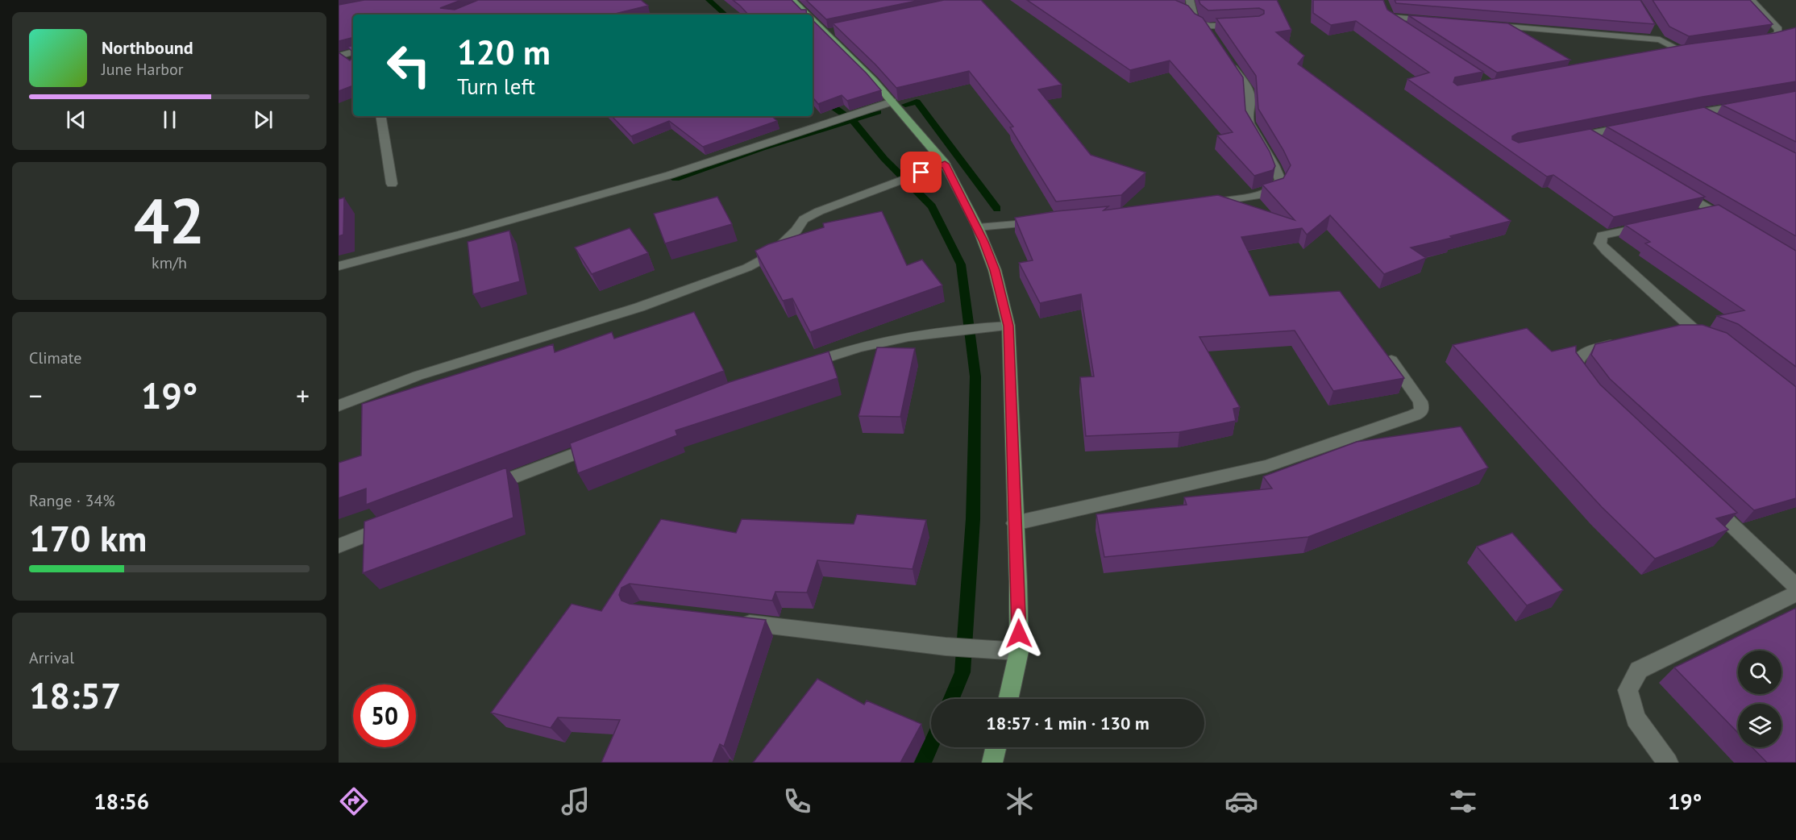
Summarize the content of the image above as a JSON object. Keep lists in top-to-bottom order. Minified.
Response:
{"page":{"turn":["120 m","Turn left"],"song":["Northbound","June Harbor"],"tile":[["42","km/h"],"Climate",["Range · 34%","170 km"],["Arrival","18:57"]],"heat":["−","19°","+"],"limit":"50","trip":"18:57 · 1 min · 130 m","tabs":["18:56","19°"]}}
